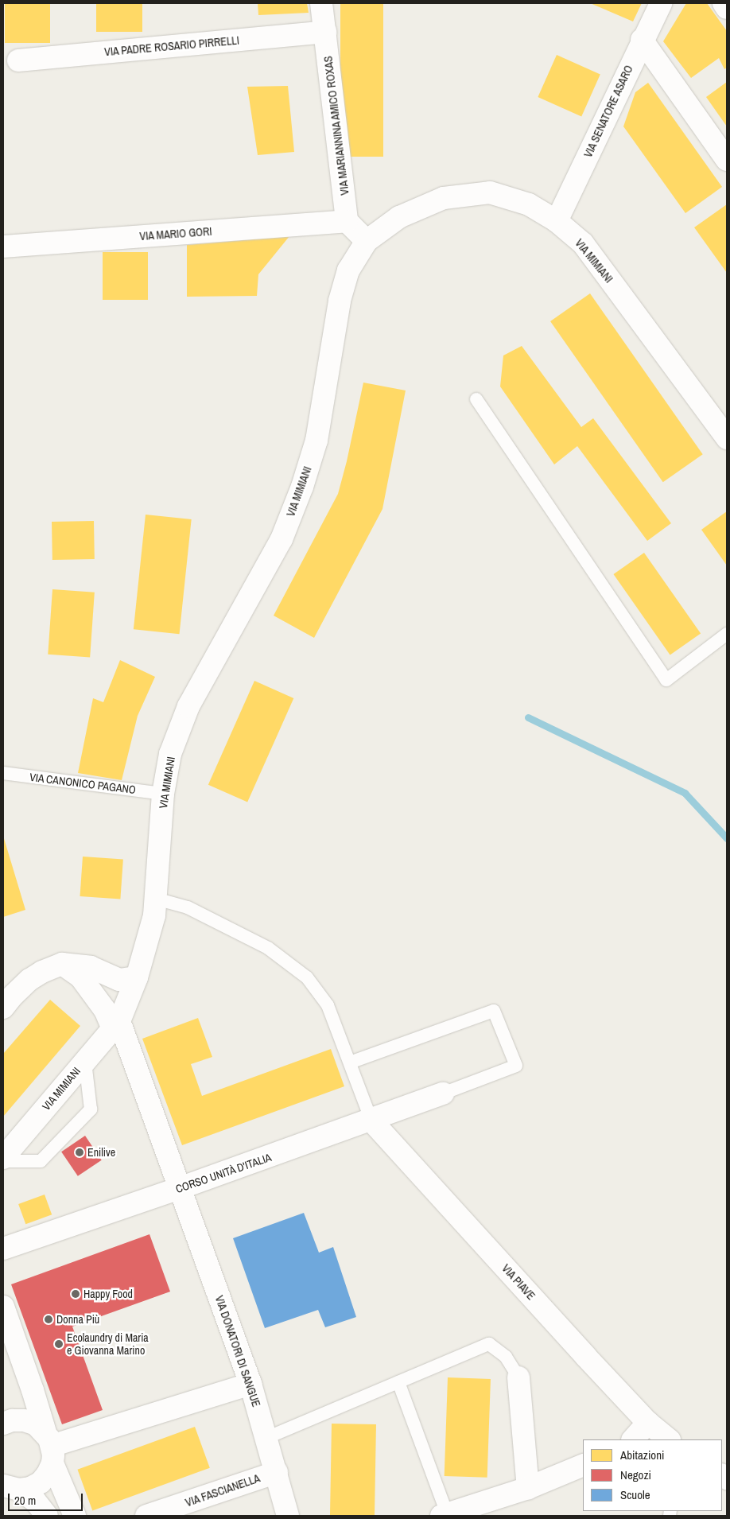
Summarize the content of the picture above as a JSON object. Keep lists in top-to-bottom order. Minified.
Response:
{"streets":{"street":["VIA PADRE ROSARIO PIRRELLI","VIA SENATORE ASARO","VIA MARIANNINA AMICO ROXAS","VIA MARIO GORI","VIA MIMIANI","CORSO UNITÀ D'ITALIA","VIA PIAVE","VIA DONATORI DI SANGUE","VIA FASCIANELLA"],"lane":["VIA CANONICO PAGANO"]},"crossings":[["VIA PADRE ROSARIO PIRRELLI","VIA MARIANNINA AMICO ROXAS"],["VIA SENATORE ASARO","VIA MIMIANI"],["VIA MARIANNINA AMICO ROXAS","VIA MARIO GORI"],["VIA MIMIANI","VIA CANONICO PAGANO"],["VIA MIMIANI","VIA DONATORI DI SANGUE"],["CORSO UNITÀ D'ITALIA","VIA PIAVE"],["CORSO UNITÀ D'ITALIA","VIA DONATORI DI SANGUE"],["VIA DONATORI DI SANGUE","VIA FASCIANELLA"]],"places":["Enilive","Happy Food","Donna Più","Ecolaundry di Maria e Giovanna Marino"],"legend":["Abitazioni","Negozi","Scuole"],"scale_bar":"20 m"}
